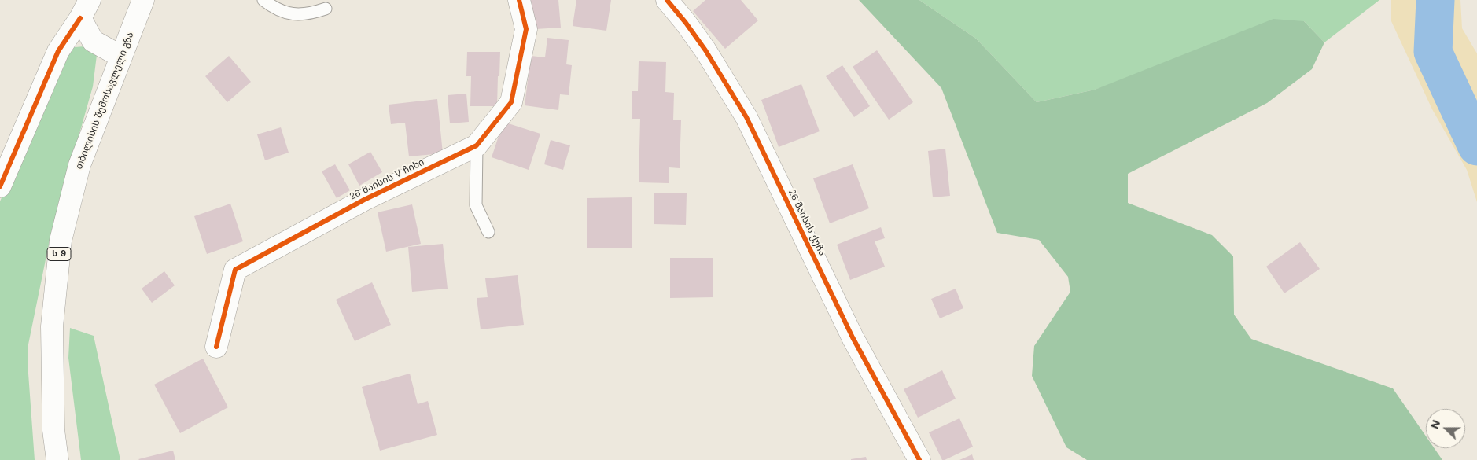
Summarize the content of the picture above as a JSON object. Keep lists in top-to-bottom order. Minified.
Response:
{"streets":{"main road":["თბილისის შემოსავლელი გზა","26 მაისის V ჩიხი","26 მაისის ქუჩა","ს 9"]},"north":"left"}
